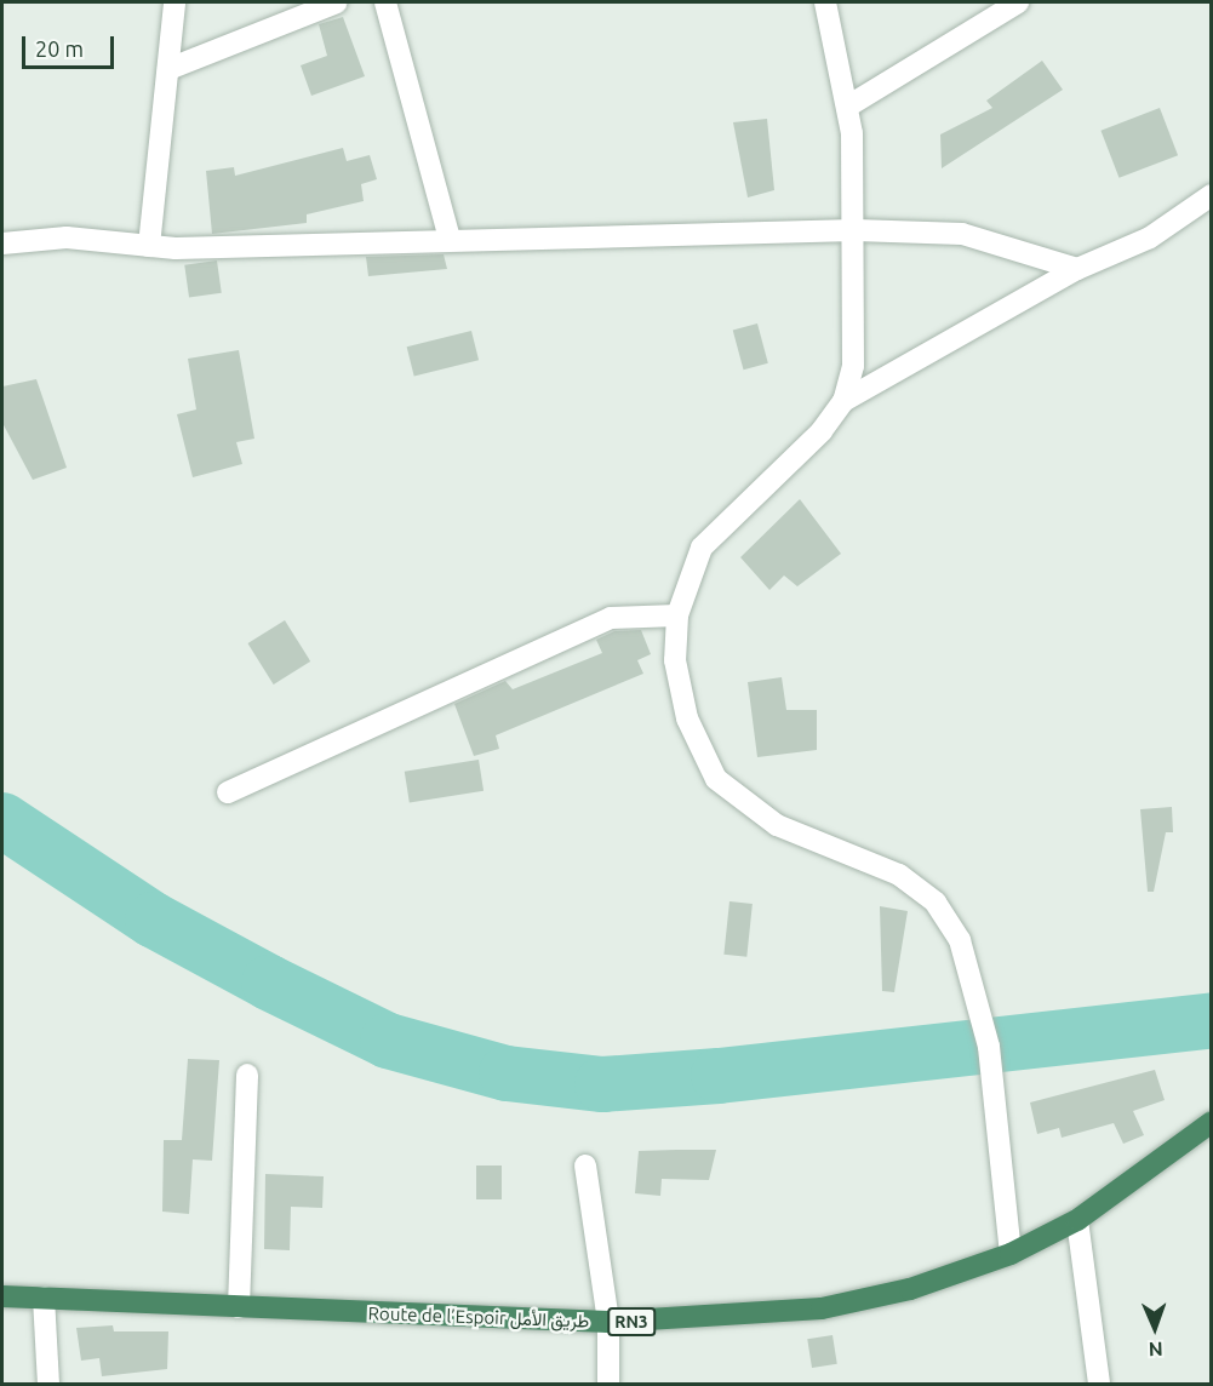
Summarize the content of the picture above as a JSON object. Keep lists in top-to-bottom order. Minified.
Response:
{"streets":{"highway":["Route de l’Espoir طريق الأمل","RN3"]},"scale_bar":"20 m","north":"bottom"}
